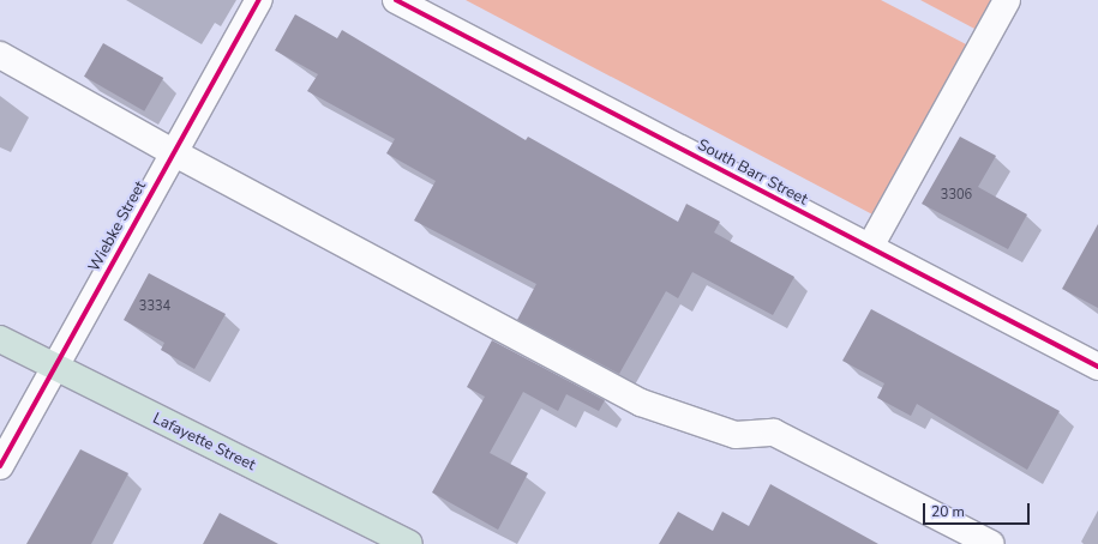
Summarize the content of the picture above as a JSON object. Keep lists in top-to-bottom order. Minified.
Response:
{"streets":{"highway":["Lafayette Street"],"street":["South Barr Street","Wiebke Street"]},"crossings":[["Wiebke Street","Lafayette Street"]],"house_numbers":["3306","3334"],"scale_bar":"20 m"}
